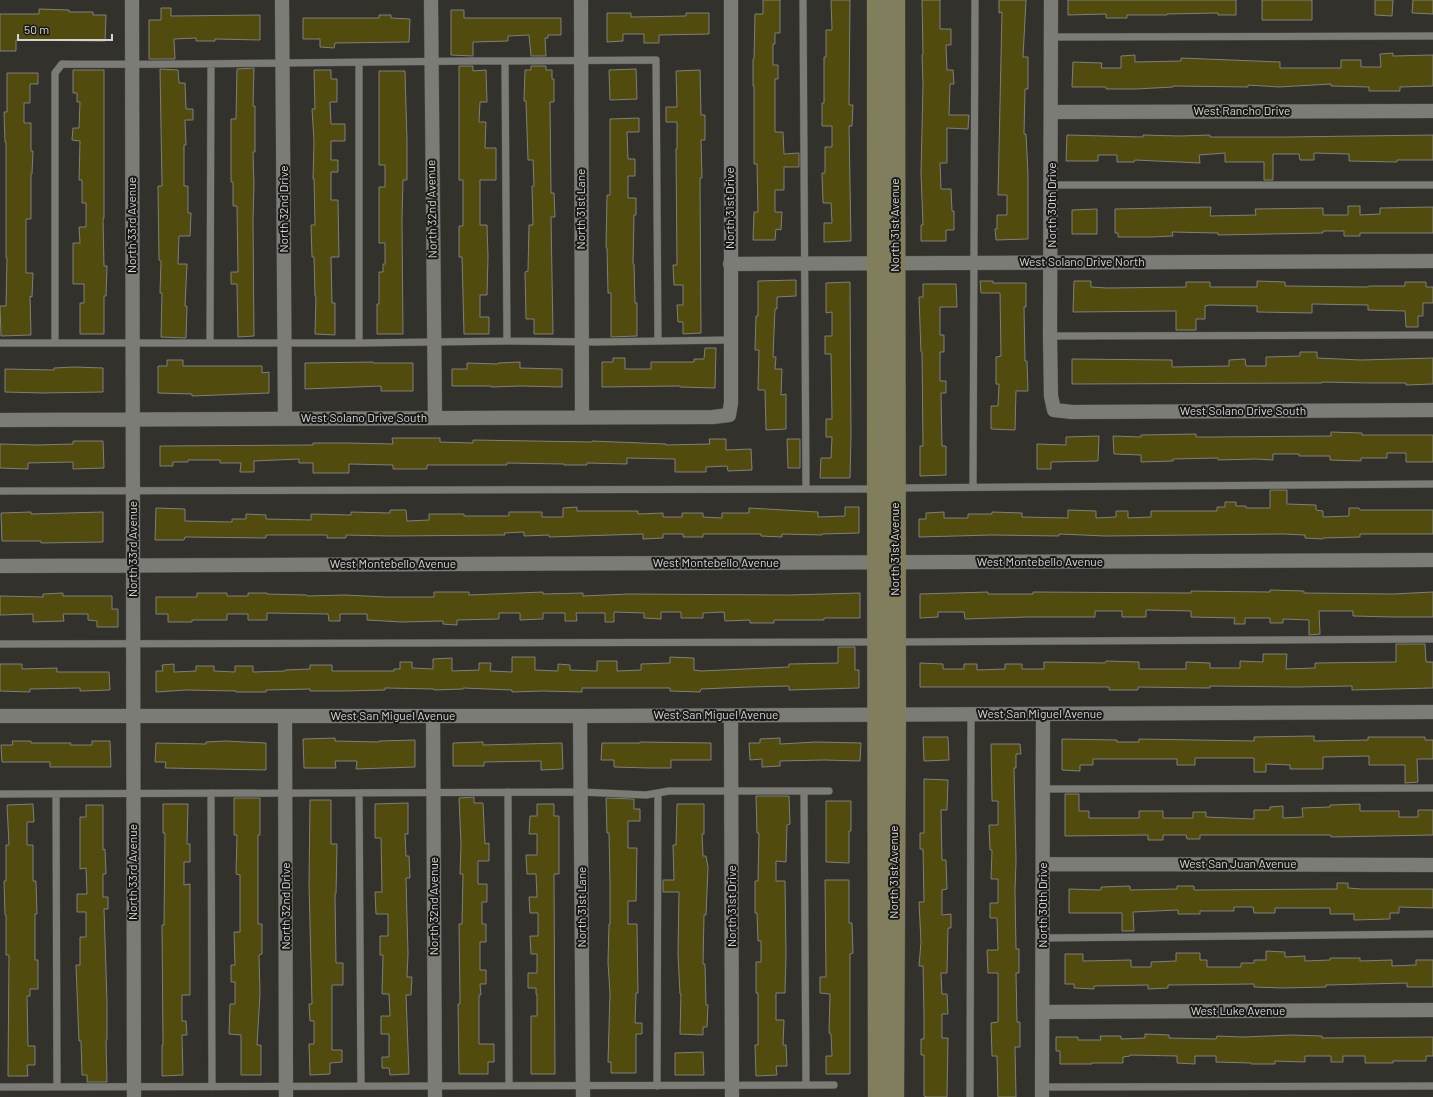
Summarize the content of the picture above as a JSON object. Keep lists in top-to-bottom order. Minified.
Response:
{"streets":{"street":["West Rancho Drive","North 30th Drive","North 31st Drive","North 32nd Drive","North 32nd Avenue","North 31st Lane","North 33rd Avenue","North 31st Avenue","West Solano Drive North","West Solano Drive South","West Montebello Avenue","West San Miguel Avenue","West San Juan Avenue","West Luke Avenue"]},"crossings":[["West Rancho Drive","North 30th Drive"],["North 30th Drive","West Solano Drive North"],["North 30th Drive","West Solano Drive South"],["North 30th Drive","West San Miguel Avenue"],["North 30th Drive","West San Juan Avenue"],["North 30th Drive","West Luke Avenue"],["North 31st Drive","West Solano Drive North"],["North 31st Drive","West Solano Drive South"],["North 31st Drive","West San Miguel Avenue"],["North 32nd Drive","West Solano Drive South"],["North 32nd Drive","West San Miguel Avenue"],["North 32nd Avenue","West Solano Drive South"],["North 32nd Avenue","West San Miguel Avenue"],["North 31st Lane","West Solano Drive South"],["North 31st Lane","West San Miguel Avenue"],["North 33rd Avenue","West Solano Drive South"],["North 33rd Avenue","West Montebello Avenue"],["North 33rd Avenue","West San Miguel Avenue"],["North 31st Avenue","West Solano Drive North"],["North 31st Avenue","West Montebello Avenue"],["North 31st Avenue","West San Miguel Avenue"]],"scale_bar":"50 m"}
